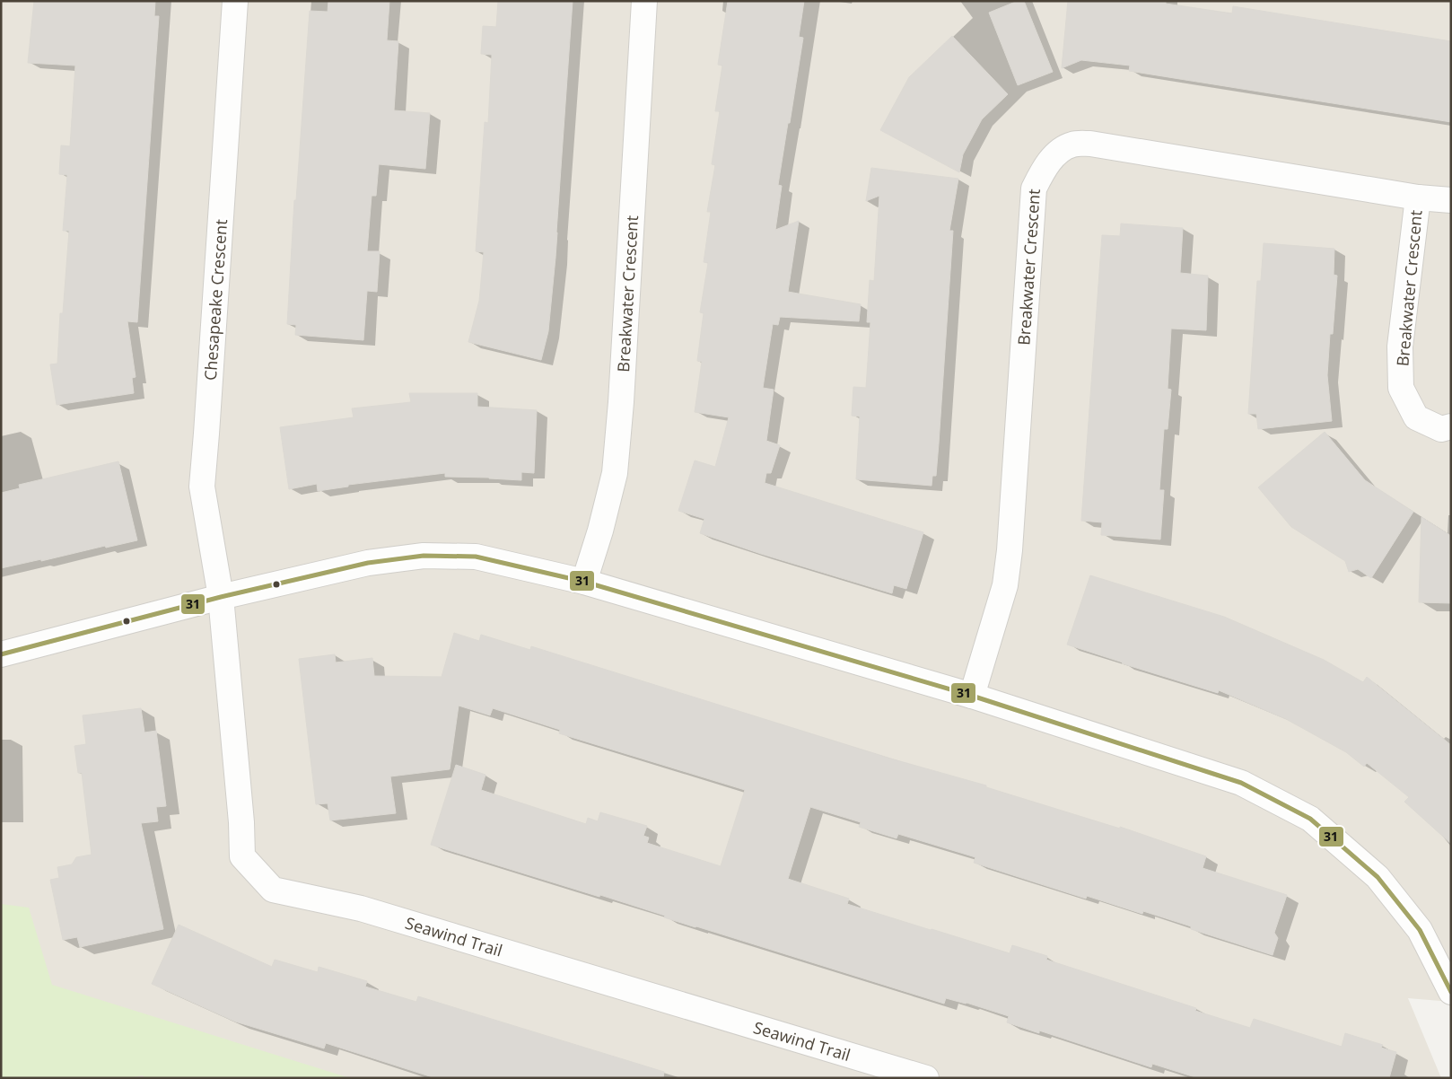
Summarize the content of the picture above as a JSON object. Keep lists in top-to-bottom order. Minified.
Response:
{"streets":{"street":["Breakwater Crescent","Chesapeake Crescent","Seawind Trail"]},"crossings":[["Chesapeake Crescent","Seawind Trail"]],"lines":["transit line 31"]}
